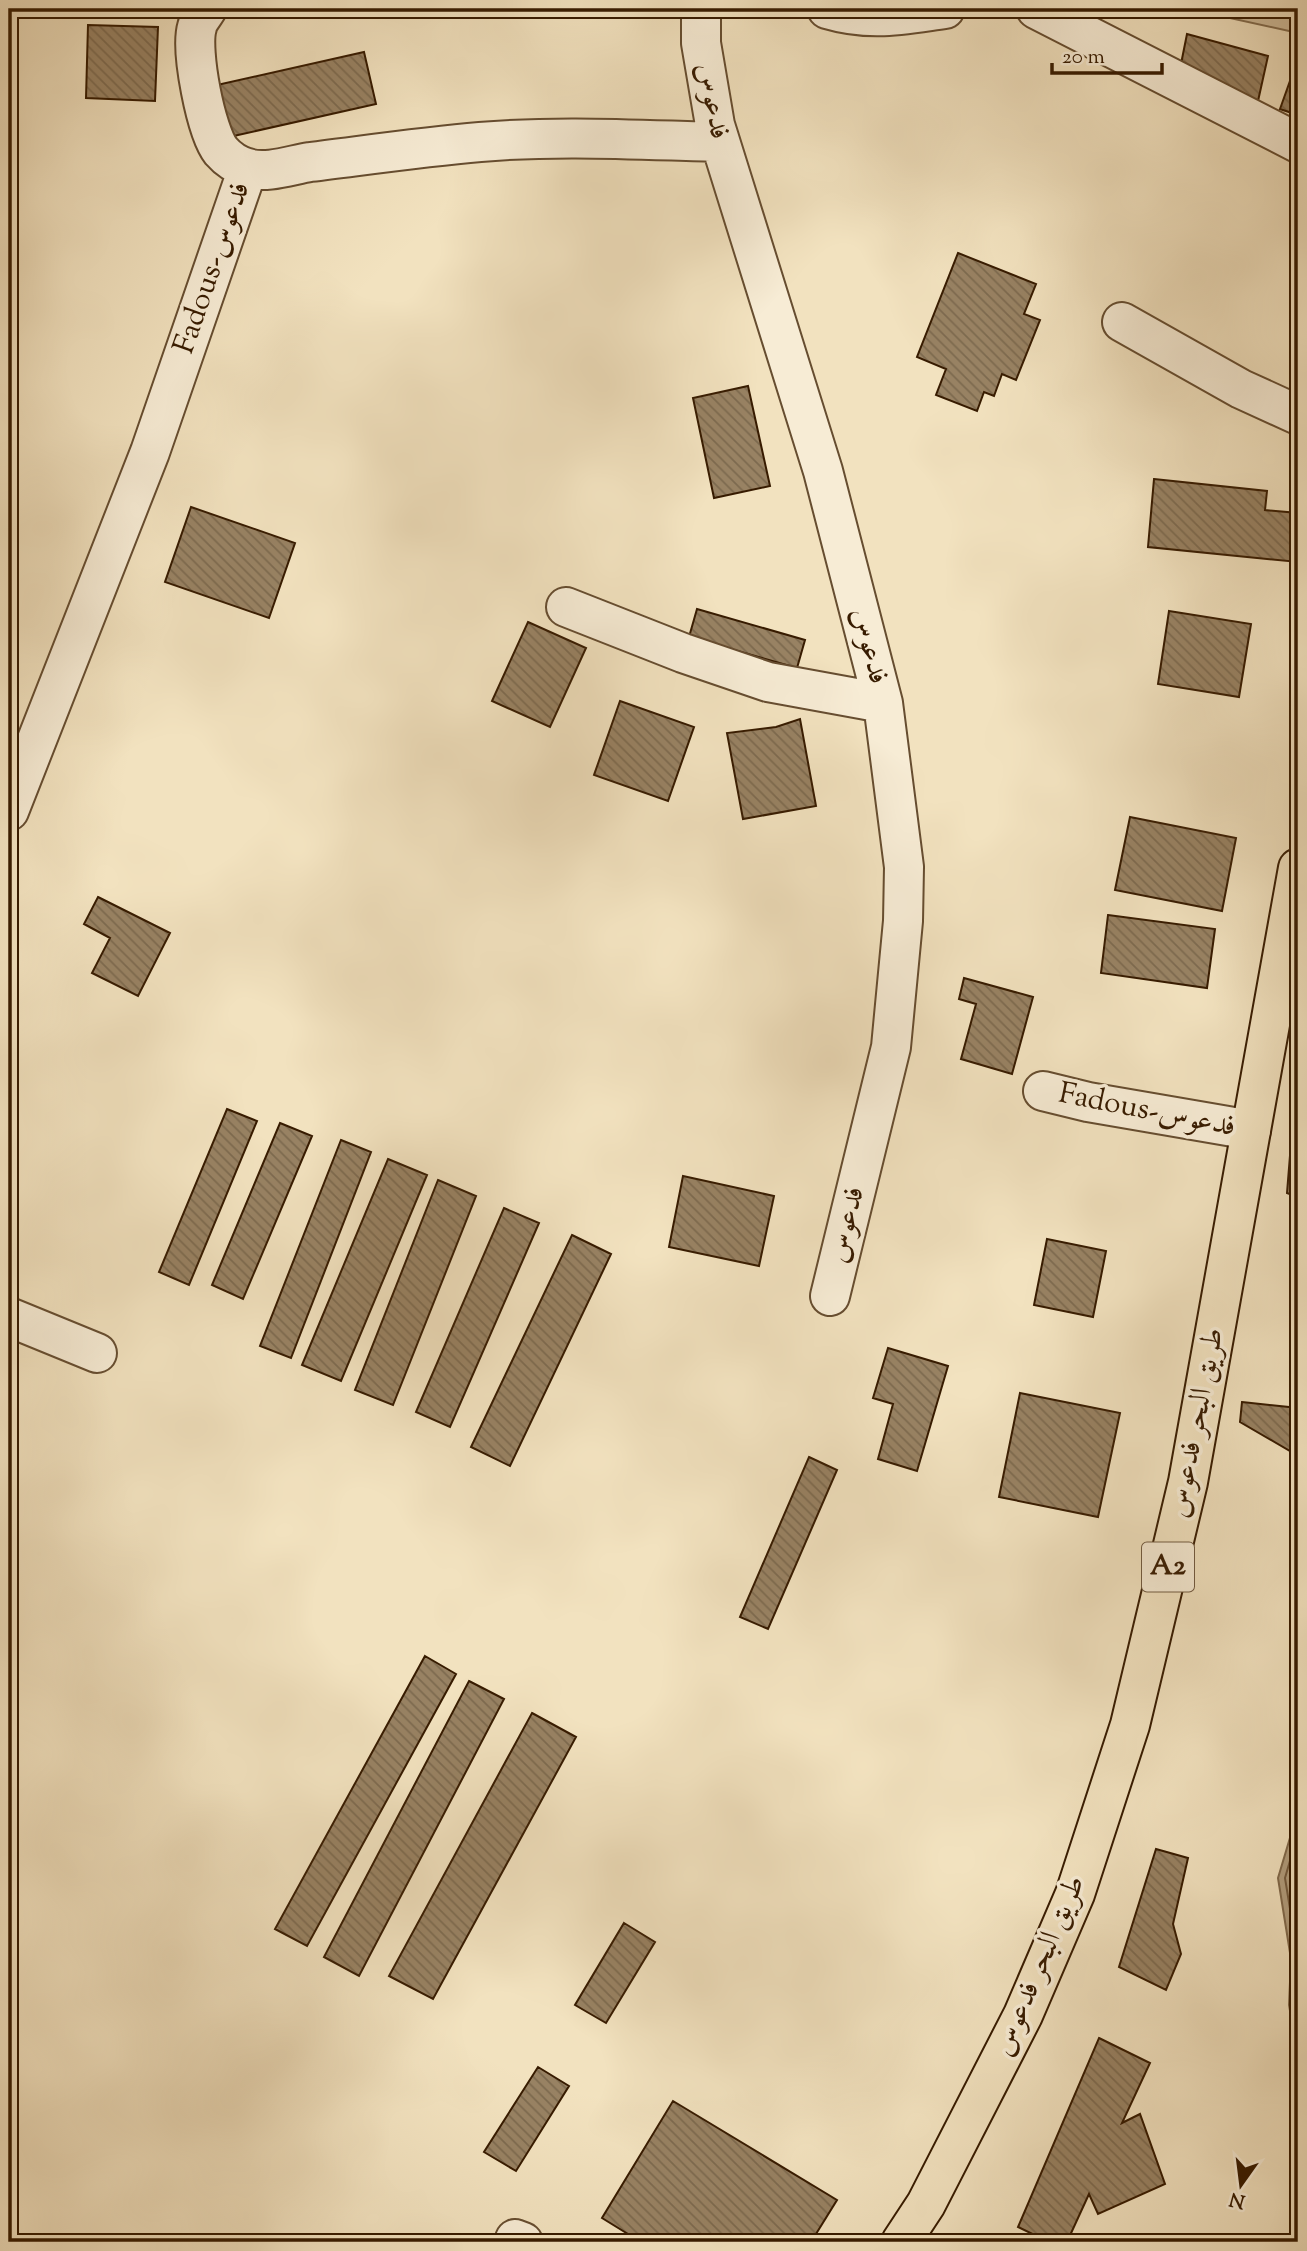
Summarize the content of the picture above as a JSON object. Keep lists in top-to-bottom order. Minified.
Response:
{"streets":{"main road":["طريق البحر فدعوس","A2"],"street":["فدعوس","Fadous-فدعوس"]},"crossings":[["فدعوس","Fadous-فدعوس"],["Fadous-فدعوس","طريق البحر فدعوس"]],"scale_bar":"20 m","north":"bottom"}
